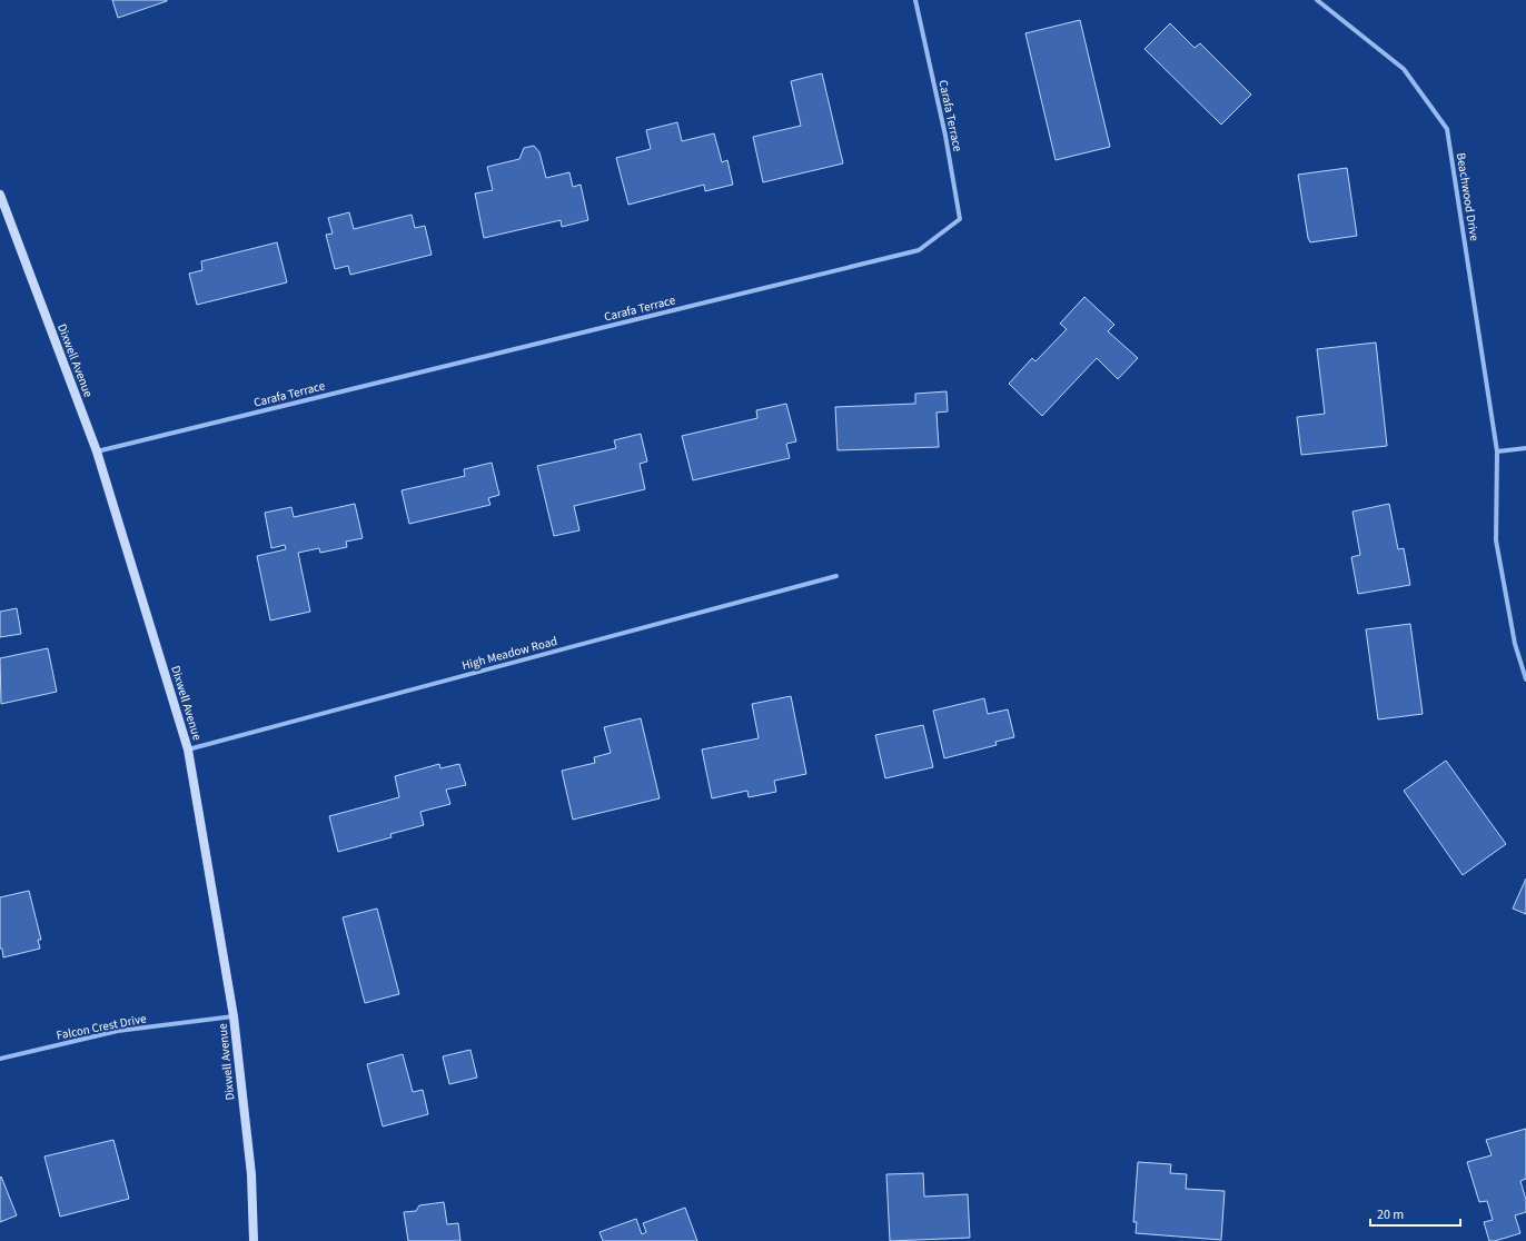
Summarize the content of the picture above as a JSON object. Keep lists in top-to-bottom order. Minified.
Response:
{"streets":{"main road":["Dixwell Avenue"],"street":["Carafa Terrace","Beachwood Drive","High Meadow Road","Falcon Crest Drive"]},"crossings":[["Carafa Terrace","Dixwell Avenue"],["Dixwell Avenue","High Meadow Road"],["Dixwell Avenue","Falcon Crest Drive"]],"scale_bar":"20 m"}
